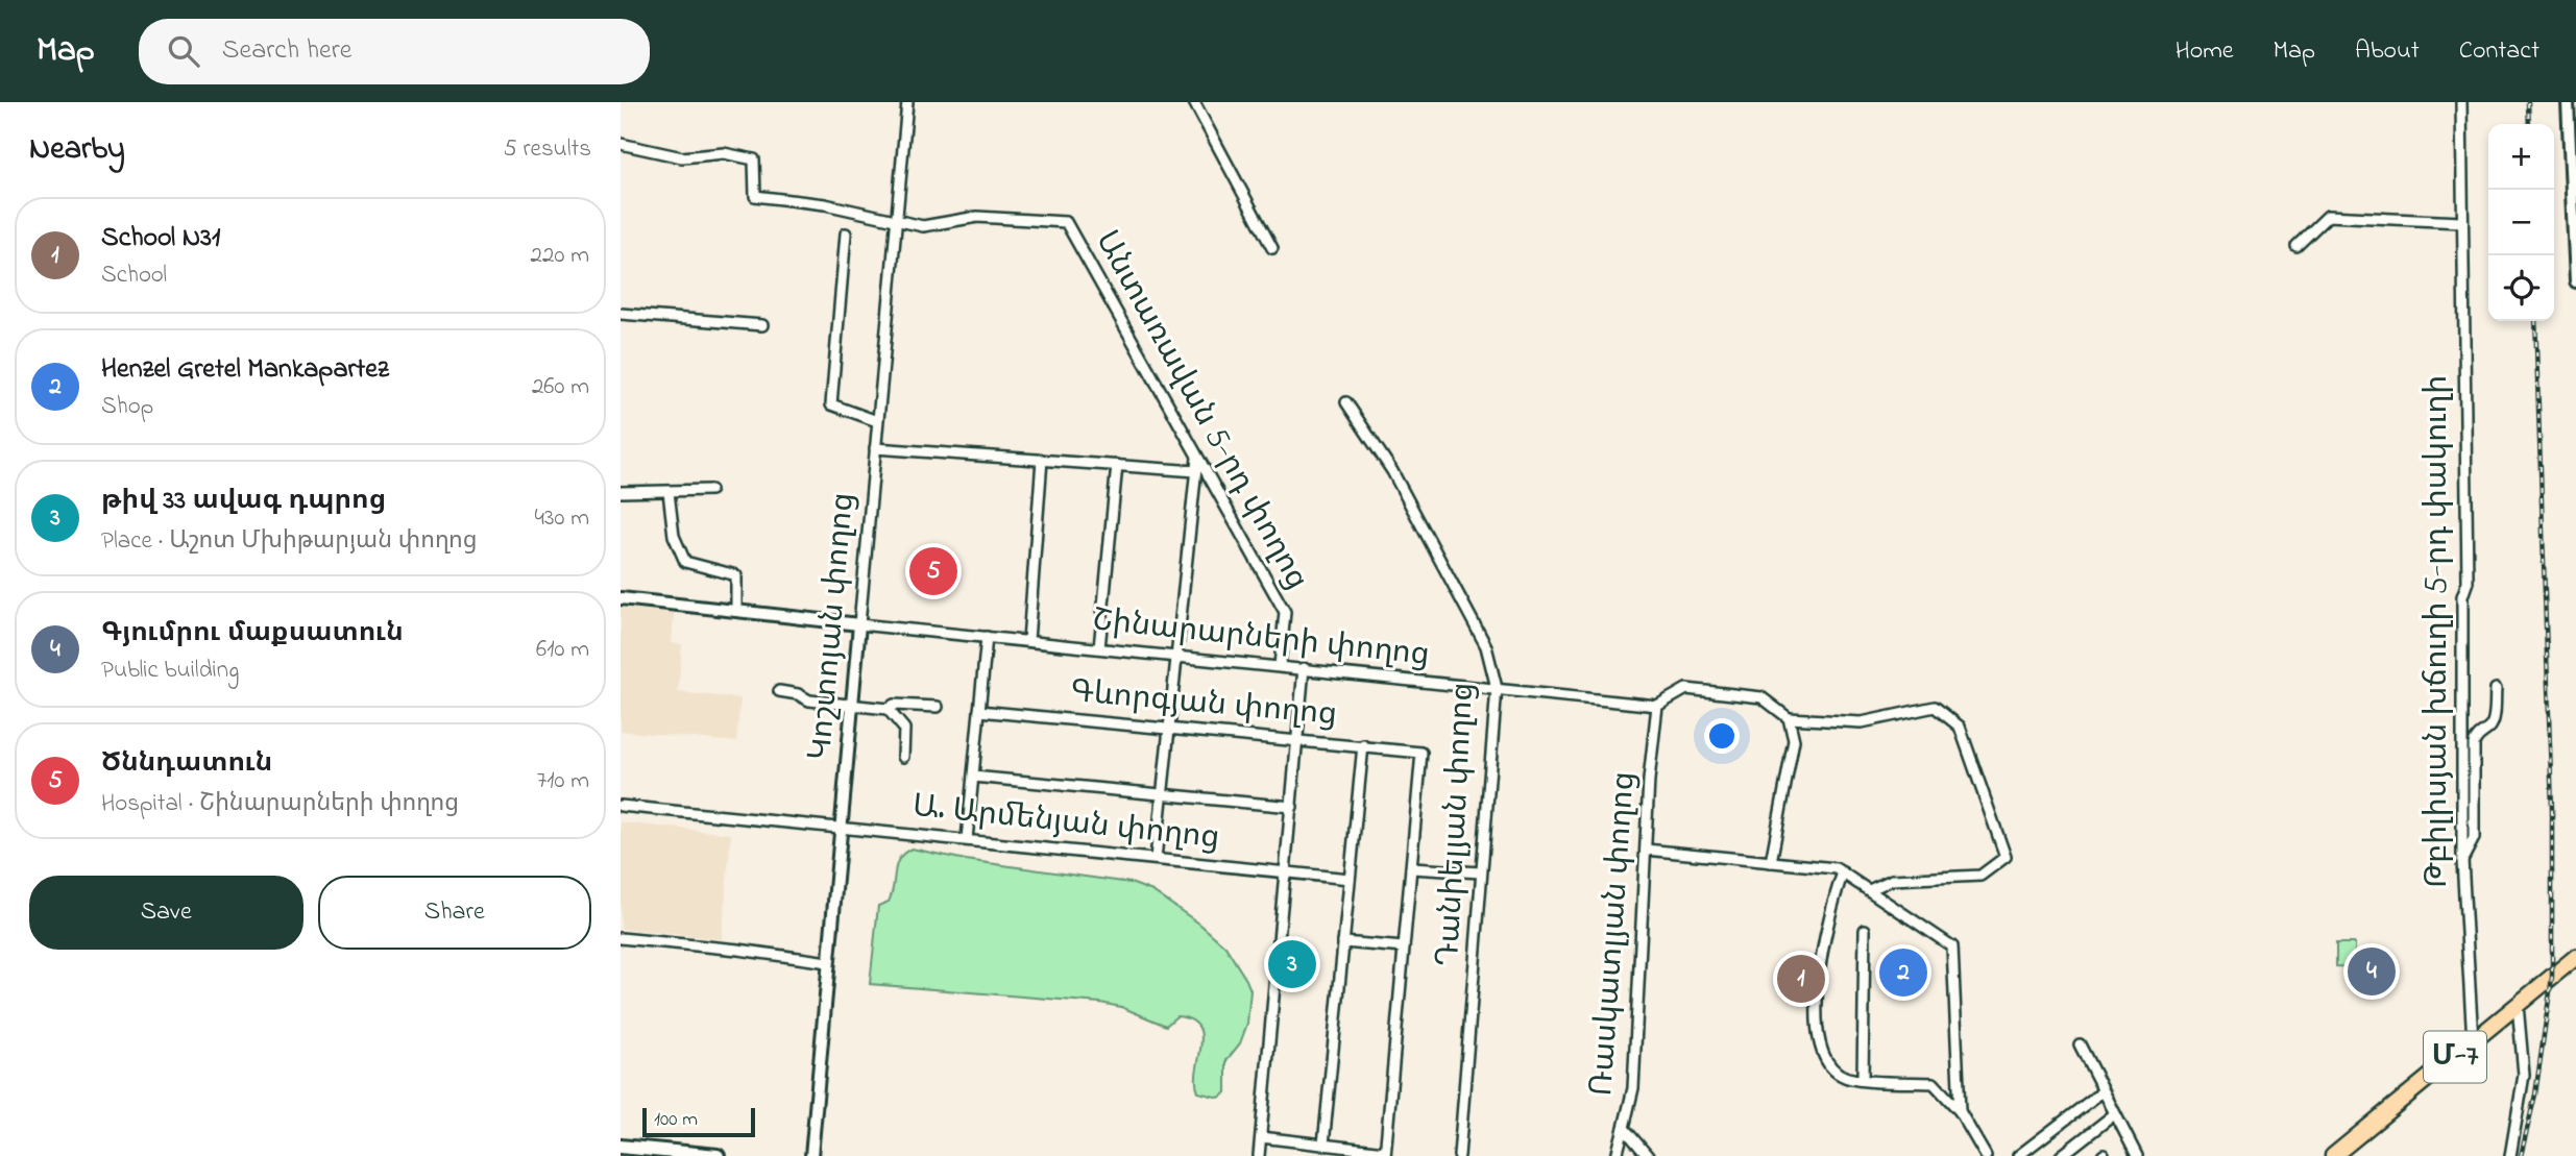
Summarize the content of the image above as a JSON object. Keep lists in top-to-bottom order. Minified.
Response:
{"streets":{"highway":["Մ-7"],"street":["Անտառավան 5-րդ փողոց","Կոշտոյան փողոց","Թբիլիսյան խճուղի 5-րդ փակուղի","Շինարարների փողոց","Գևորգյան փողոց","Ա. Արմենյան փողոց","Դանիելյան փողոց","Ռասկատլյան փողոց"]},"crossings":[["Անտառավան 5-րդ փողոց","Կոշտոյան փողոց"],["Անտառավան 5-րդ փողոց","Շինարարների փողոց"],["Կոշտոյան փողոց","Շինարարների փողոց"],["Կոշտոյան փողոց","Ա. Արմենյան փողոց"],["Թբիլիսյան խճուղի 5-րդ փակուղի","Մ-7"],["Շինարարների փողոց","Դանիելյան փողոց"],["Շինարարների փողոց","Ռասկատլյան փողոց"]],"scale_bar":"100 m","page":{"header":"Map","search":"Search here","nav":["Home","Map","About","Contact"],"heading":["Nearby","5 results"],"map_buttons":["+","−"],"list":[{"mark":"1","name":"School N31","note":"School","value":"220 m"},{"mark":"2","name":"Henzel Gretel Mankapartez","note":"Shop","value":"260 m"},{"mark":"3","name":"թիվ 33 ավագ դպրոց","note":"Place · Աշոտ Մխիթարյան փողոց","value":"430 m"},{"mark":"4","name":"Գյումրու մաքսատուն","note":"Public building","value":"610 m"},{"mark":"5","name":"Ծննդատուն","note":"Hospital · Շինարարների փողոց","value":"710 m"}],"pins":["5","3","4","2","1"],"buttons":["Save","Share"],"scale":"100 m"}}
